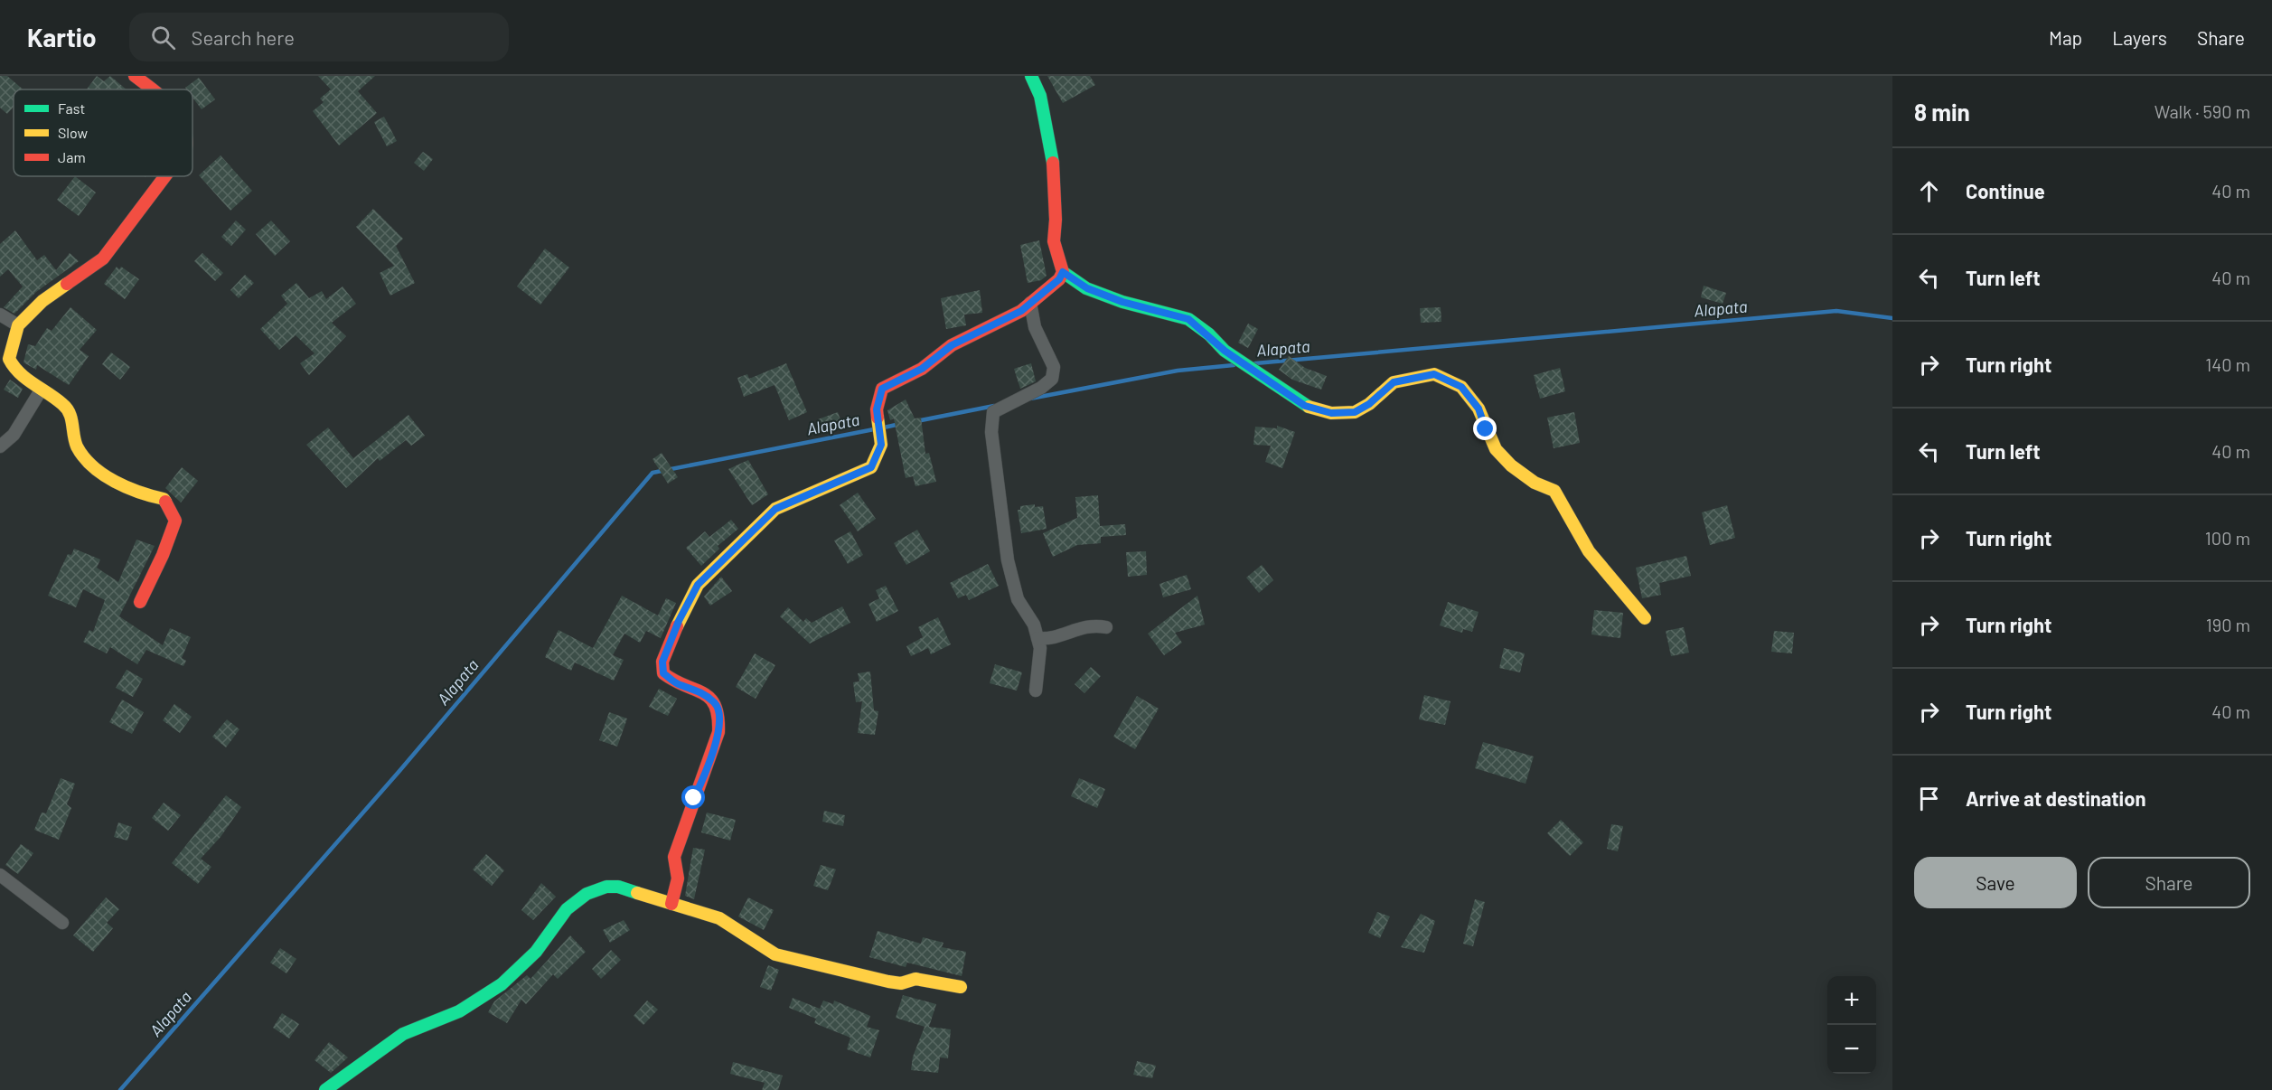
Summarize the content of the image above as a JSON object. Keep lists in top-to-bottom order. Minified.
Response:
{"water":["Alapata"],"legend":["Fast","Slow","Jam"],"page":{"header":"Kartio","search":"Search here","nav":["Map","Layers","Share"],"heading":["8 min","Walk · 590 m"],"list":[["Continue","40 m"],["Turn left","40 m"],["Turn right","140 m"],["Turn left","40 m"],["Turn right","100 m"],["Turn right","190 m"],["Turn right","40 m"],"Arrive at destination"],"buttons":["Save","Share"],"map_buttons":["+","−"]}}
